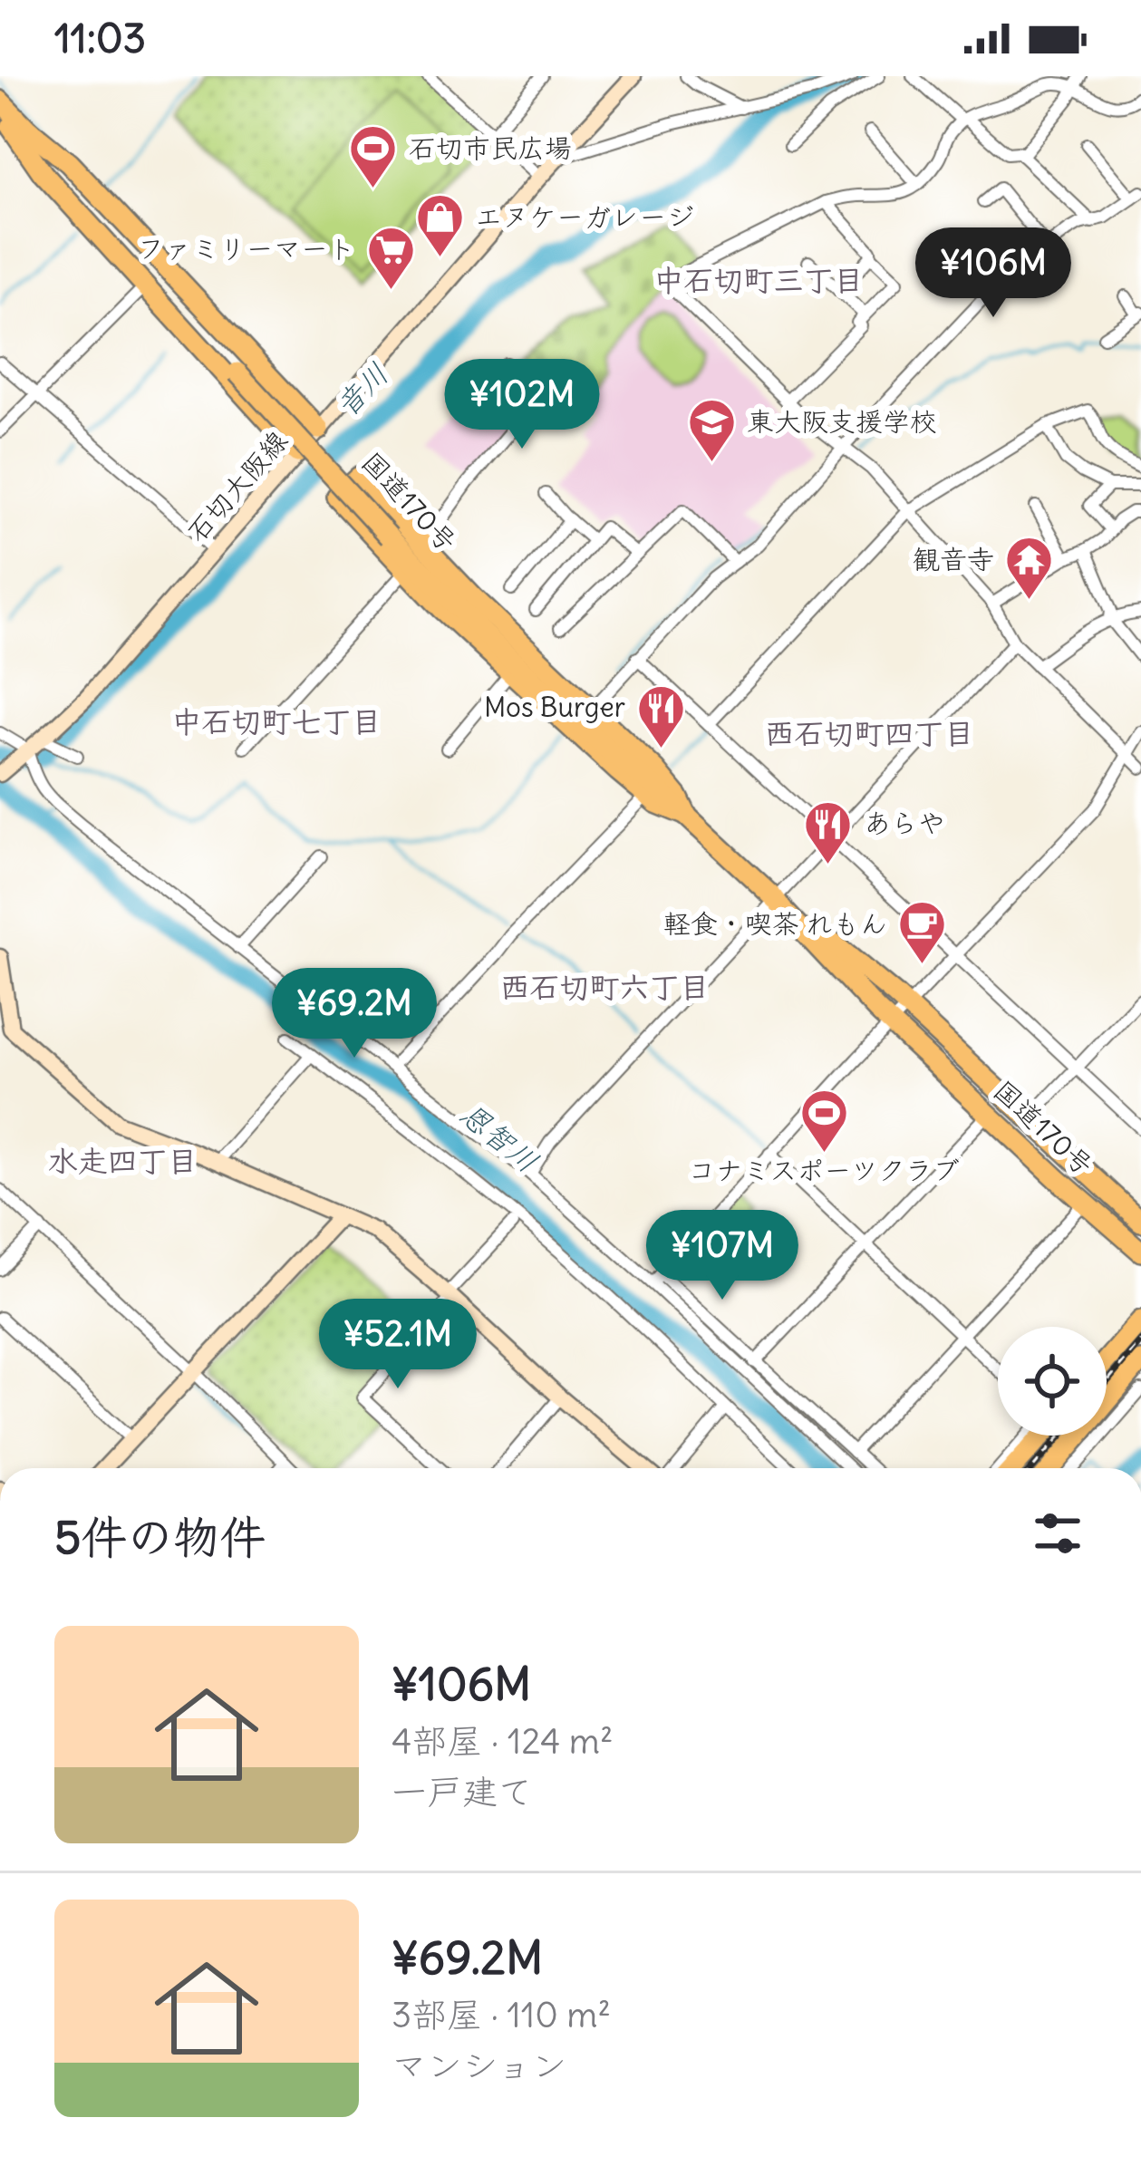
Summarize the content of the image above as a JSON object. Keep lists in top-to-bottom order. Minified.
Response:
{"streets":{"highway":["国道170号"],"street":["石切大阪線"]},"districts":["中石切町三丁目","中石切町七丁目","西石切町四丁目","西石切町六丁目","水走四丁目"],"water":["音川","恩智川"],"places":{"sports":["石切市民広場","コナミスポーツクラブ"],"shop":["エヌケーガレージ"],"supermarket":["ファミリーマート"],"school or university":["東大阪支援学校"],"temple":["観音寺"],"restaurant":["Mos Burger","あらや"],"cafe":["軽食・喫茶 れもん"]},"page":{"status":"11:03","price":["¥106M","¥102M","¥69.2M","¥107M","¥52.1M"],"heading":"5件の物件","list":[{"name":"¥106M","note":"4部屋 · 124 m² · 一戸建て"},{"name":"¥69.2M","note":"3部屋 · 110 m² · マンション"}]}}
